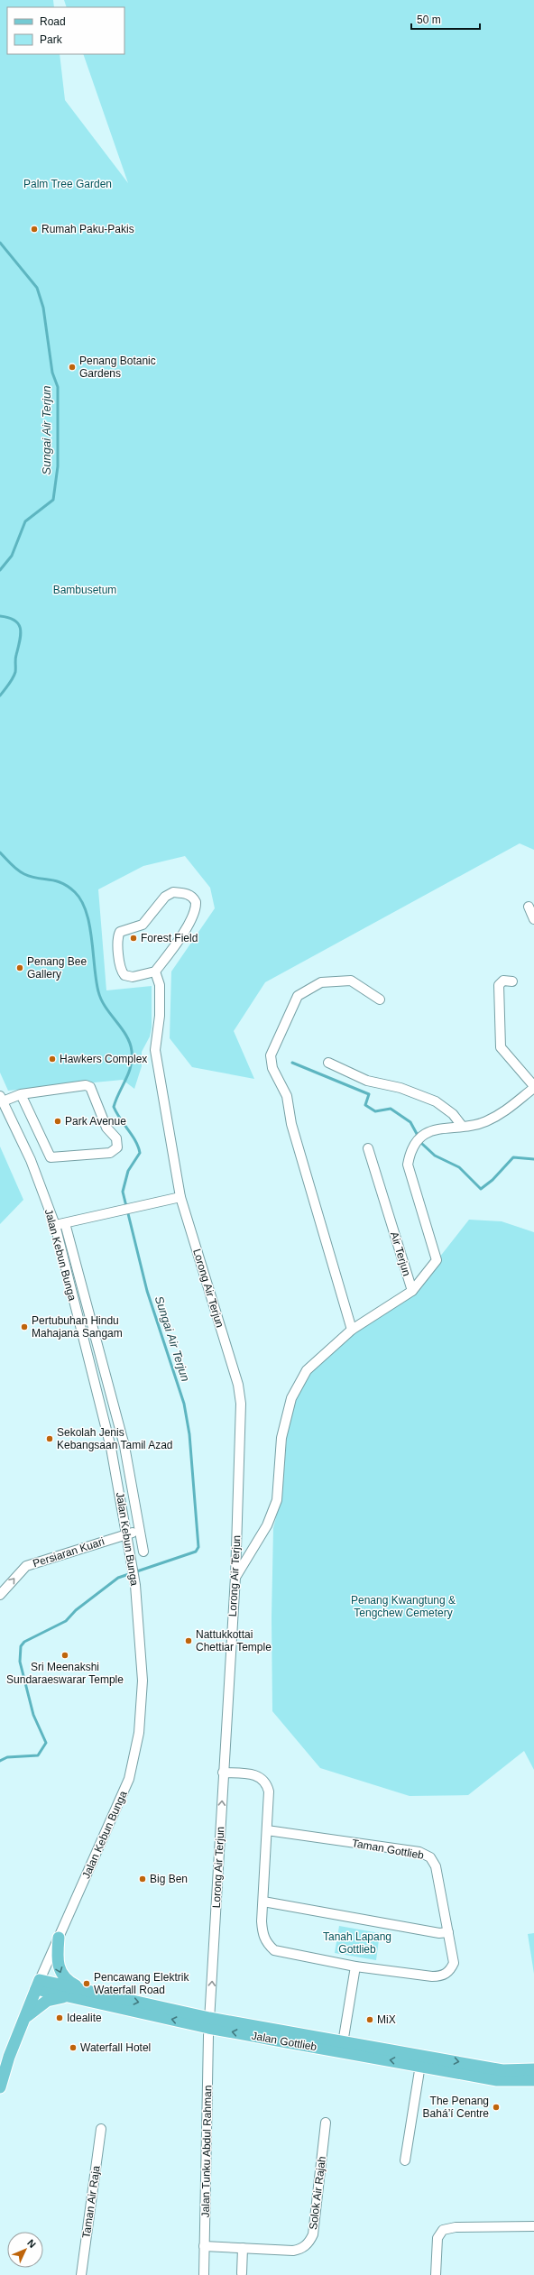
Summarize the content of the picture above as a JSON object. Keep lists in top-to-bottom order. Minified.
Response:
{"streets":{"main road":["Jalan Gottlieb"],"street":["Air Terjun","Jalan Kebun Bunga","Lorong Air Terjun","Persiaran Kuari","Taman Gottlieb","Jalan Tunku Abdul Rahman","Solok Air Rajah","Taman Air Raja"]},"crossings":[["Air Terjun","Lorong Air Terjun"],["Jalan Kebun Bunga","Persiaran Kuari"],["Jalan Kebun Bunga","Jalan Gottlieb"],["Lorong Air Terjun","Taman Gottlieb"],["Lorong Air Terjun","Jalan Gottlieb"],["Lorong Air Terjun","Jalan Tunku Abdul Rahman"],["Jalan Gottlieb","Jalan Tunku Abdul Rahman"],["Jalan Tunku Abdul Rahman","Solok Air Rajah"]],"one_way":["Persiaran Kuari"],"water":["Sungai Air Terjun"],"parks":["Palm Tree Garden","Bambusetum","Penang Kwangtung & Tengchew Cemetery","Tanah Lapang Gottlieb"],"places":["Rumah Paku-Pakis","Penang Botanic Gardens","Forest Field","Penang Bee Gallery","Hawkers Complex","Park Avenue","Pertubuhan Hindu Mahajana Sangam","Sekolah Jenis Kebangsaan Tamil Azad","Nattukkottai Chettiar Temple","Sri Meenakshi Sundaraeswarar Temple","Big Ben","Pencawang Elektrik Waterfall Road","Idealite","MiX","Waterfall Hotel","The Penang Bahá’í Centre"],"legend":["Road","Park"],"scale_bar":"50 m","north":"top right"}
